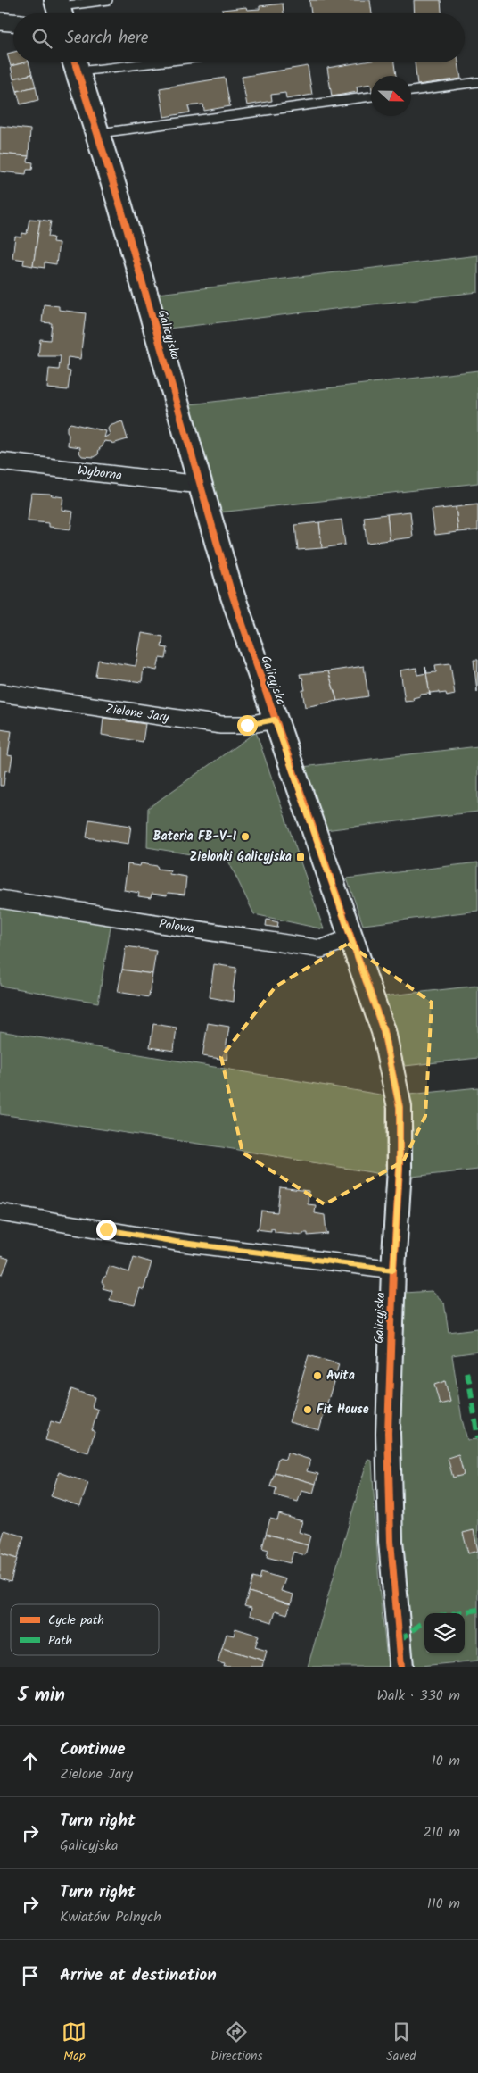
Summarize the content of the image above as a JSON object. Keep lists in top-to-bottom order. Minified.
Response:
{"streets":{"street":["Galicyjska","Wyborna","Zielone Jary","Polowa"]},"crossings":[["Galicyjska","Wyborna"],["Galicyjska","Zielone Jary"],["Galicyjska","Polowa"]],"places":{"other":["Bateria FB-V-1","Avita","Fit House"],"transit":["Zielonki Galicyjska"]},"legend":["Cycle path","Path"],"north":"right","page":{"search":"Search here","heading":["5 min","Walk · 330 m"],"list":[["Continue","Zielone Jary","10 m"],["Turn right","Galicyjska","210 m"],["Turn right","Kwiatów Polnych","110 m"],"Arrive at destination"],"nav":["Map","Directions","Saved"]}}
